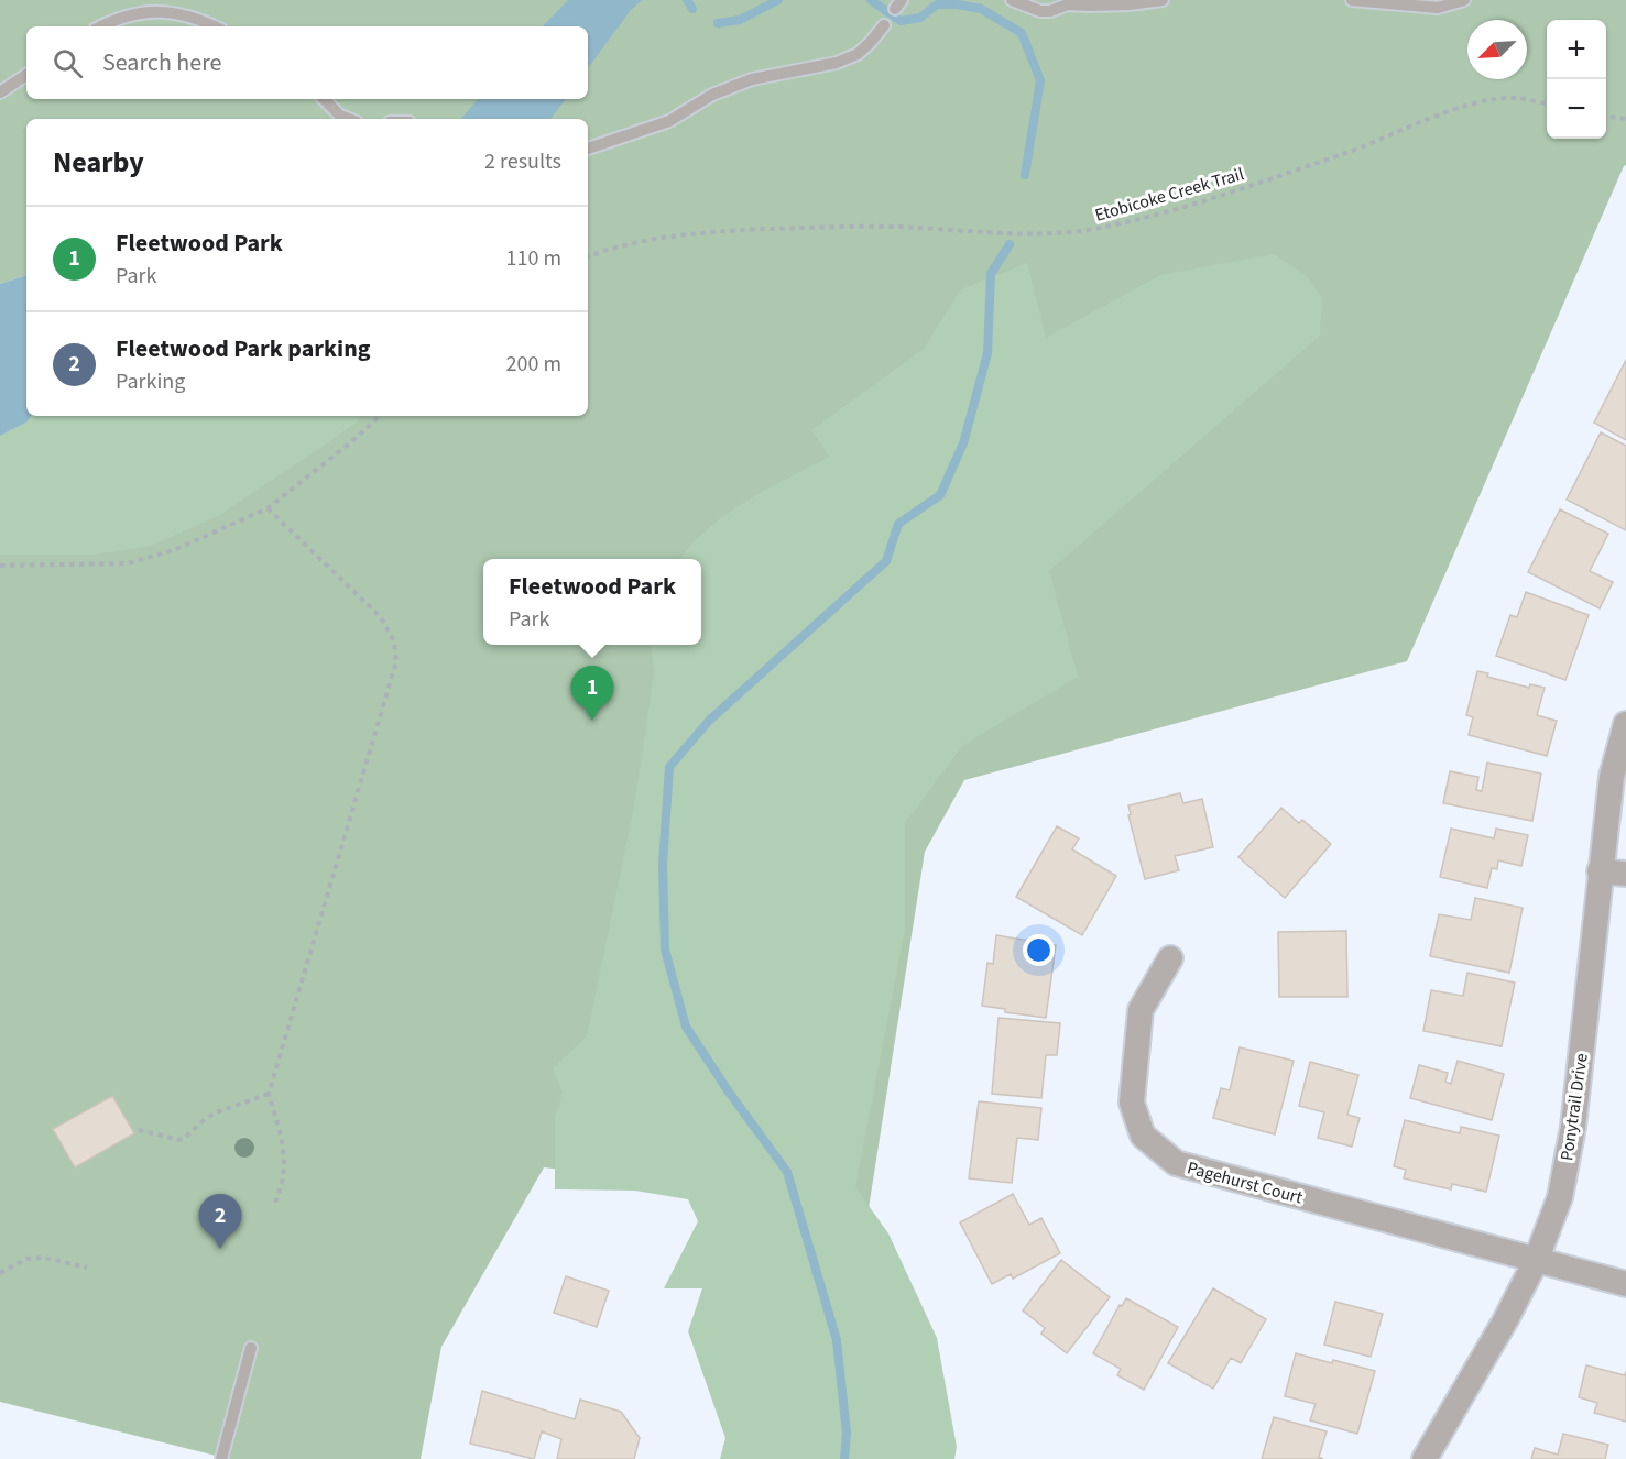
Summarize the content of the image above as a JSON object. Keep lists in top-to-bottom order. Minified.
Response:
{"streets":{"street":["Ponytrail Drive","Pagehurst Court"],"path":["Etobicoke Creek Trail"]},"crossings":[["Ponytrail Drive","Pagehurst Court"]],"north":"bottom left","page":{"map_buttons":["+","−"],"search":"Search here","heading":["Nearby","2 results"],"list":[{"mark":"1","name":"Fleetwood Park","note":"Park","value":"110 m"},{"mark":"2","name":"Fleetwood Park parking","note":"Parking","value":"200 m"}],"popup":["Fleetwood Park","Park"],"pins":["1","2"]}}
